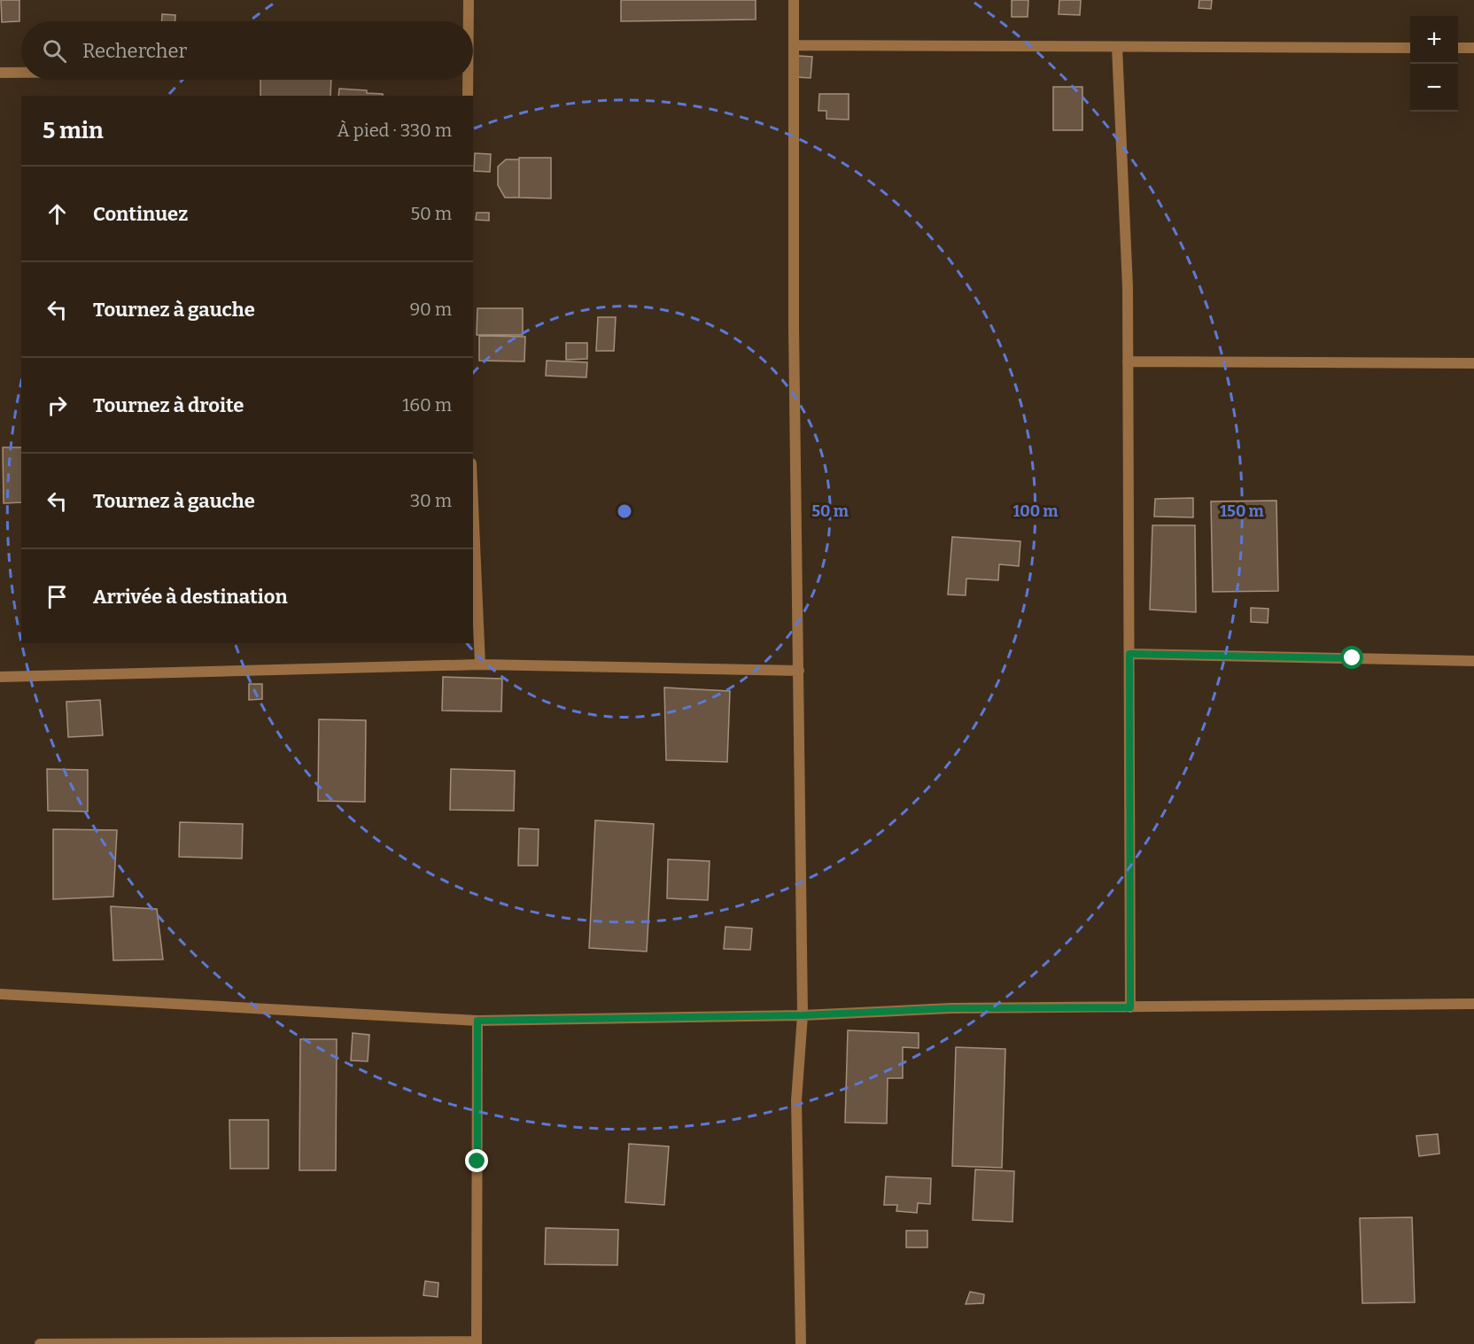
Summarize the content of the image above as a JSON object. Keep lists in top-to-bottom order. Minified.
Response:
{"page":{"map_buttons":["+","−"],"search":"Rechercher","heading":["5 min","À pied · 330 m"],"list":[["Continuez","50 m"],["Tournez à gauche","90 m"],["Tournez à droite","160 m"],["Tournez à gauche","30 m"],"Arrivée à destination"]},"rings":["50 m","100 m","150 m"]}
